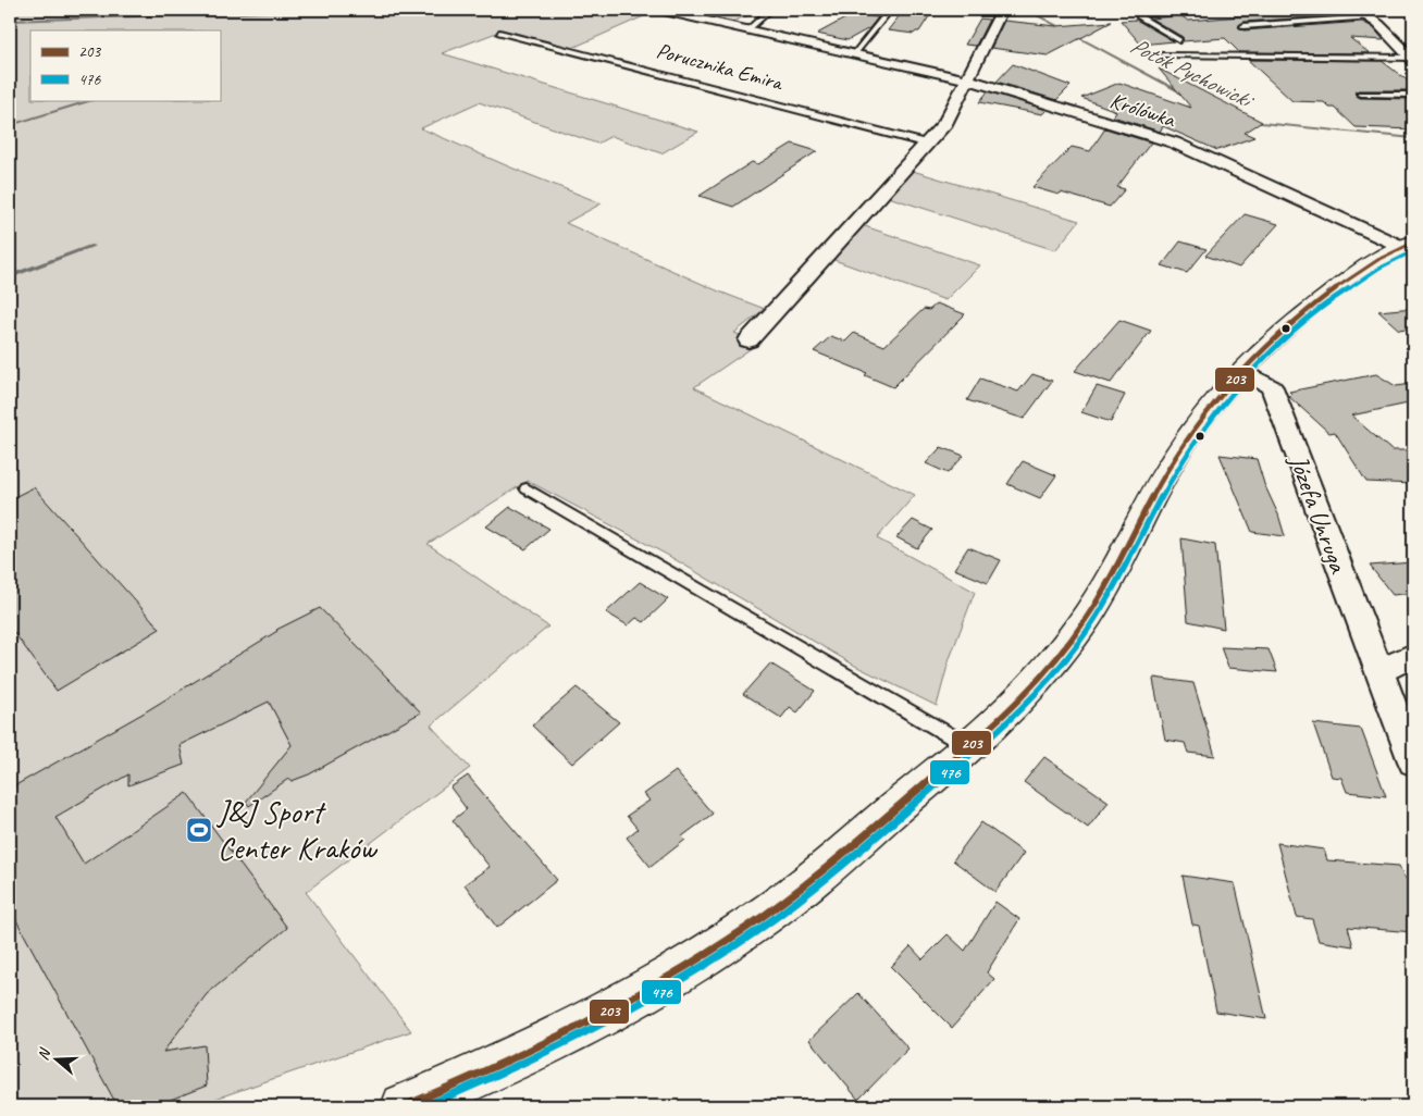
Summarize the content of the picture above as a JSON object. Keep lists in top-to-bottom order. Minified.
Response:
{"streets":{"street":["Królówka","Józefa Unruga"],"lane":["Porucznika Emira"]},"water":["Potok Pychowicki"],"places":{"sports":["J&J Sport Center Kraków"]},"lines":["transit line 203","transit line 476"],"legend":["203","476"],"north":"left"}
